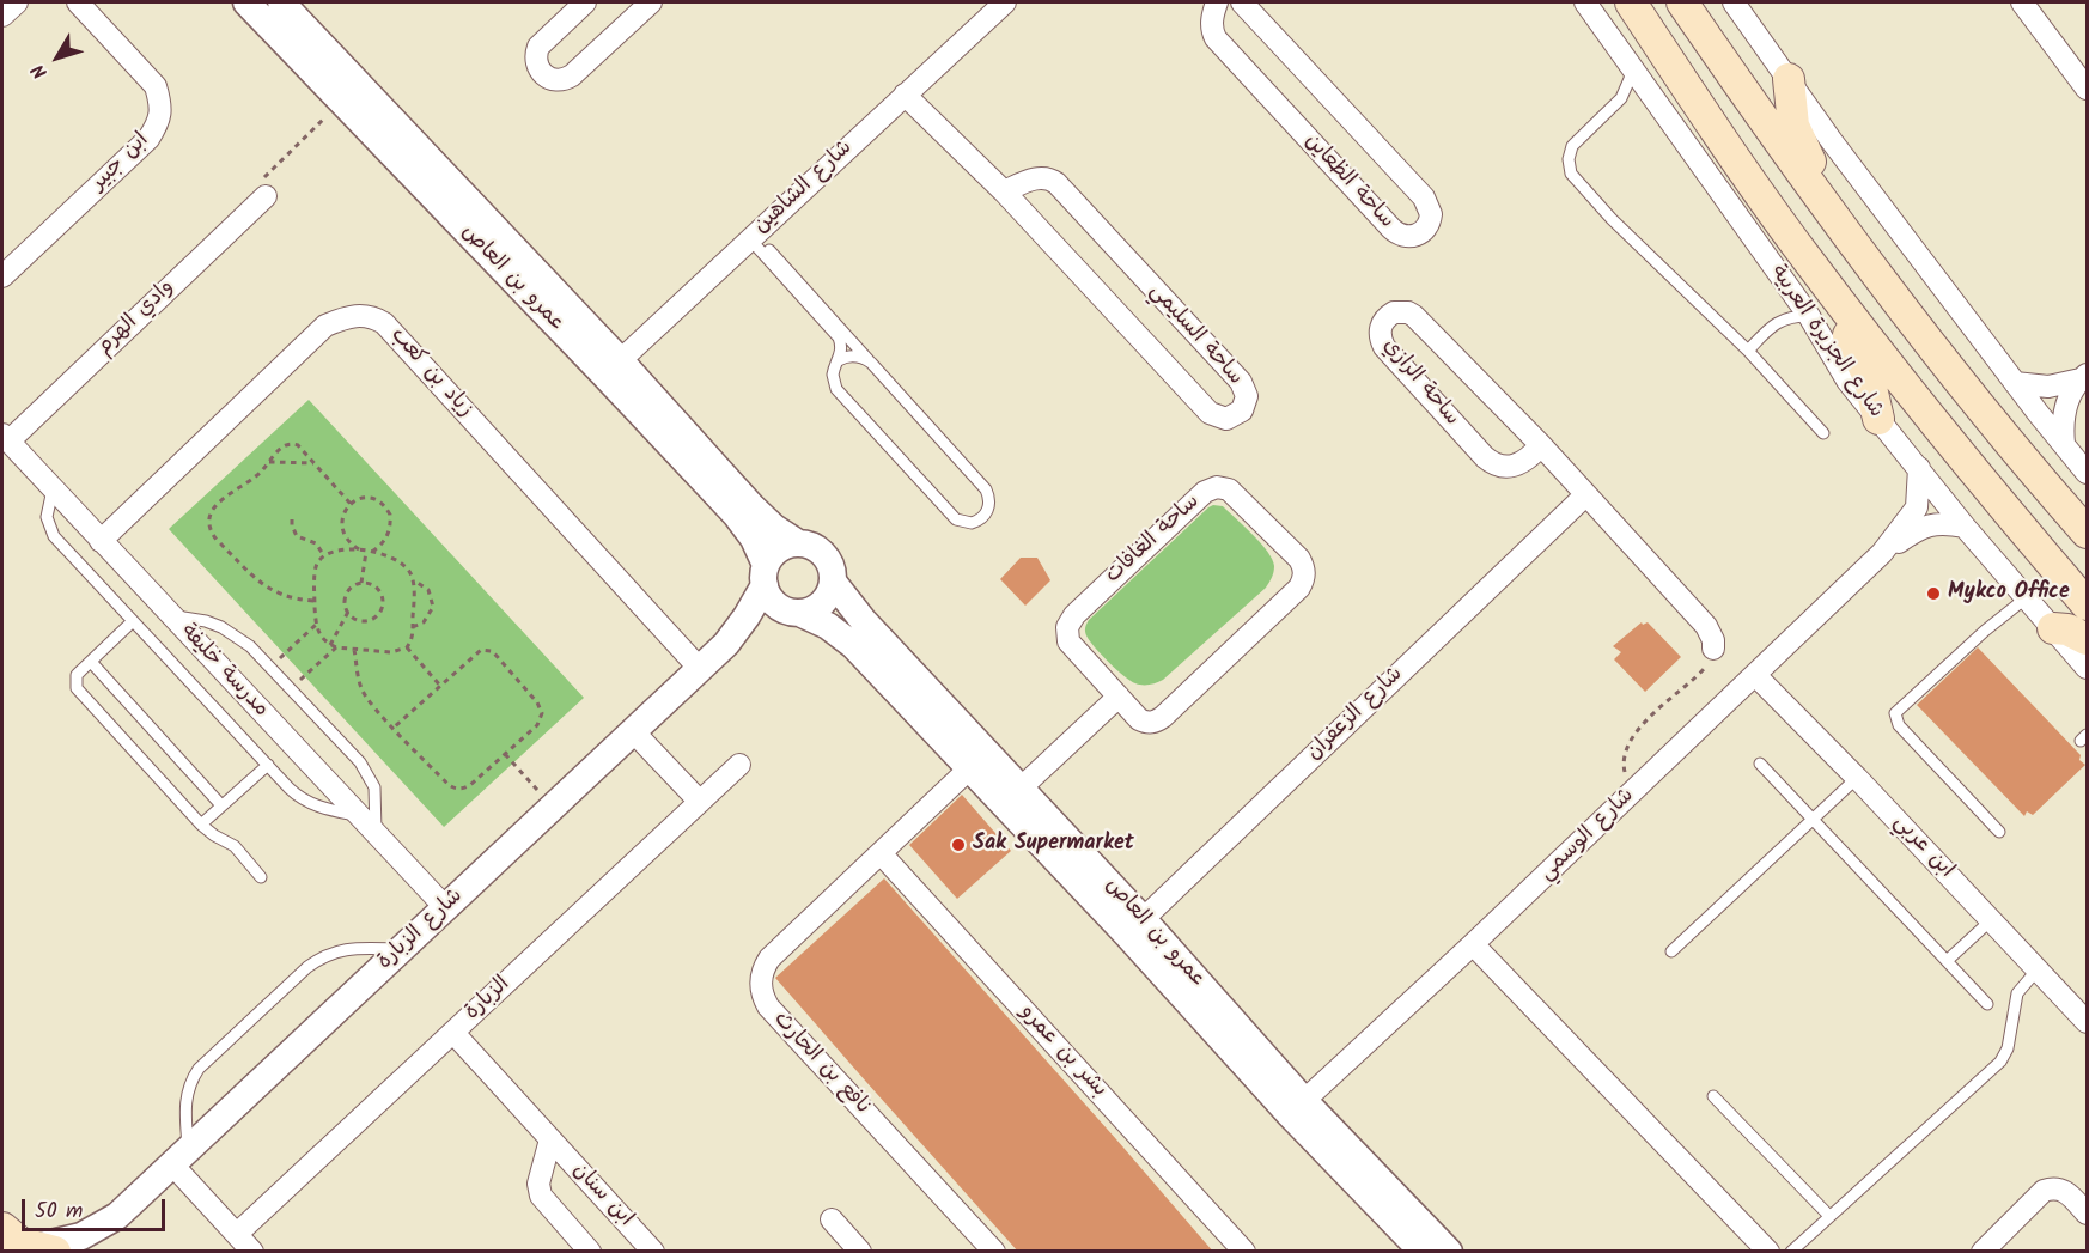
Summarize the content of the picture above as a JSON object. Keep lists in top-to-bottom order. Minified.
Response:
{"streets":{"main road":["شارع الجزيرة العربية"],"street":["ابن جبير","ساحة الظعاين","شارع الشاهين","عمرو بن العاص","وادي الهرم","ساحة السليمي","زياد بن كعب","ساحة الرازي","ساحة الغافات","مدرسة خليفة","شارع الزعفران","شارع الوسمي","ابن عربي","شارع الزبارة","الزبارة","بشر بن عمرو","نافع بن الحارث","ابن سنان"]},"crossings":[["شارع الشاهين","عمرو بن العاص"],["شارع الشاهين","ساحة السليمي"],["عمرو بن العاص","شارع الزعفران"],["عمرو بن العاص","شارع الوسمي"],["عمرو بن العاص","شارع الزبارة"],["عمرو بن العاص","نافع بن الحارث"],["وادي الهرم","مدرسة خليفة"],["شارع الجزيرة العربية","شارع الوسمي"],["زياد بن كعب","مدرسة خليفة"],["زياد بن كعب","شارع الزبارة"],["ساحة الرازي","شارع الزعفران"],["مدرسة خليفة","شارع الزبارة"],["شارع الوسمي","ابن عربي"],["الزبارة","ابن سنان"],["بشر بن عمرو","نافع بن الحارث"]],"places":["Mykco Office","Sak Supermarket"],"scale_bar":"50 m","north":"bottom left"}
